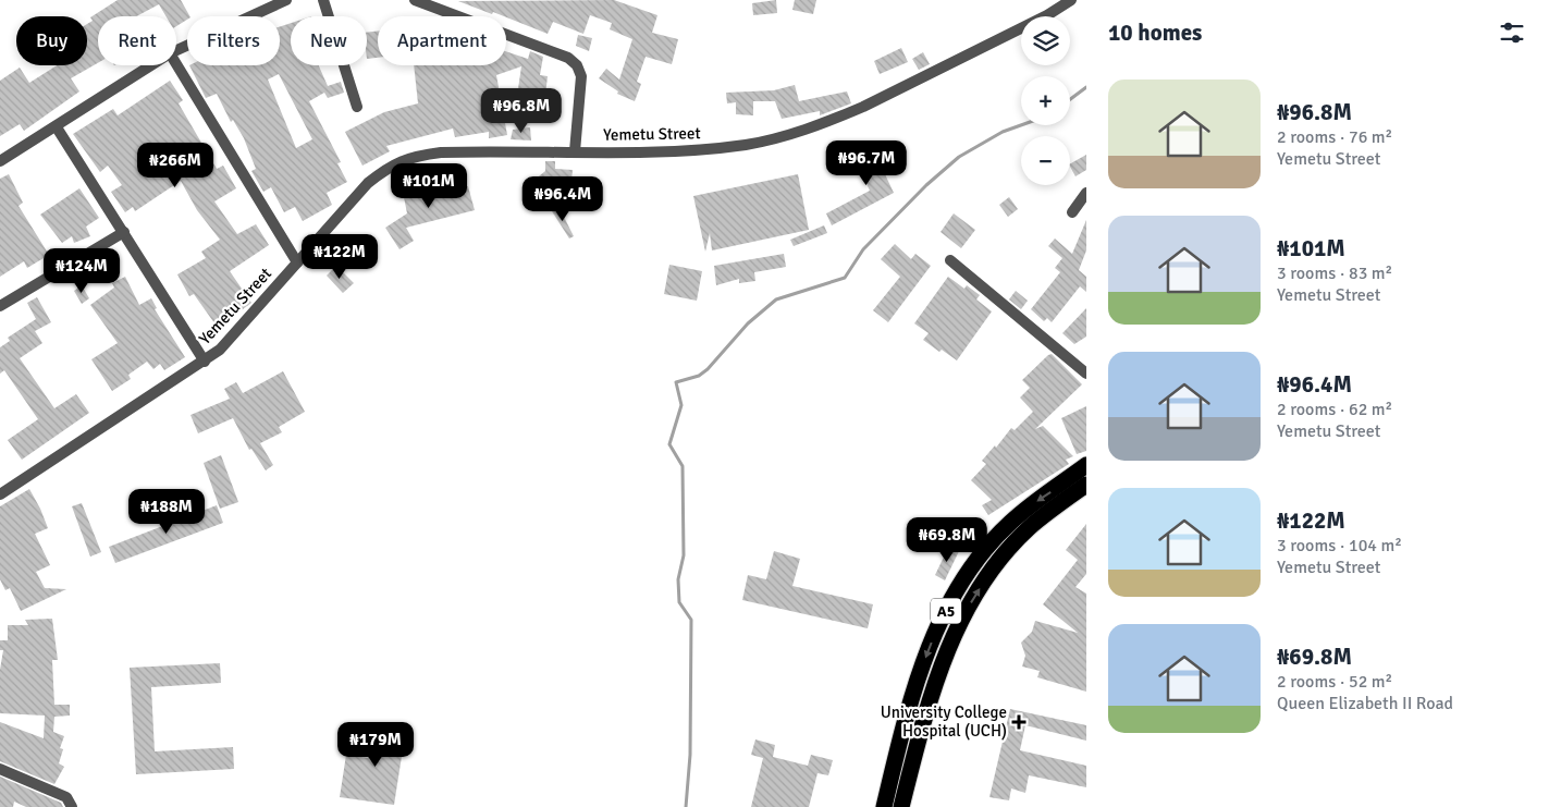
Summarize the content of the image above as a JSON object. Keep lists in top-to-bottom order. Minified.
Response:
{"streets":{"highway":["A5"],"street":["Yemetu Street"]},"places":{"health":["University College Hospital (UCH)"]},"page":{"heading":"10 homes","map_buttons":["+","−"],"chip":["Buy","Rent","Filters","New","Apartment"],"list":[{"name":"₦96.8M","note":"2 rooms · 76 m² · Yemetu Street"},{"name":"₦101M","note":"3 rooms · 83 m² · Yemetu Street"},{"name":"₦96.4M","note":"2 rooms · 62 m² · Yemetu Street"},{"name":"₦122M","note":"3 rooms · 104 m² · Yemetu Street"},{"name":"₦69.8M","note":"2 rooms · 52 m² · Queen Elizabeth II Road"}],"price":["₦96.8M","₦96.7M","₦266M","₦101M","₦96.4M","₦122M","₦124M","₦188M","₦69.8M","₦179M"]}}
